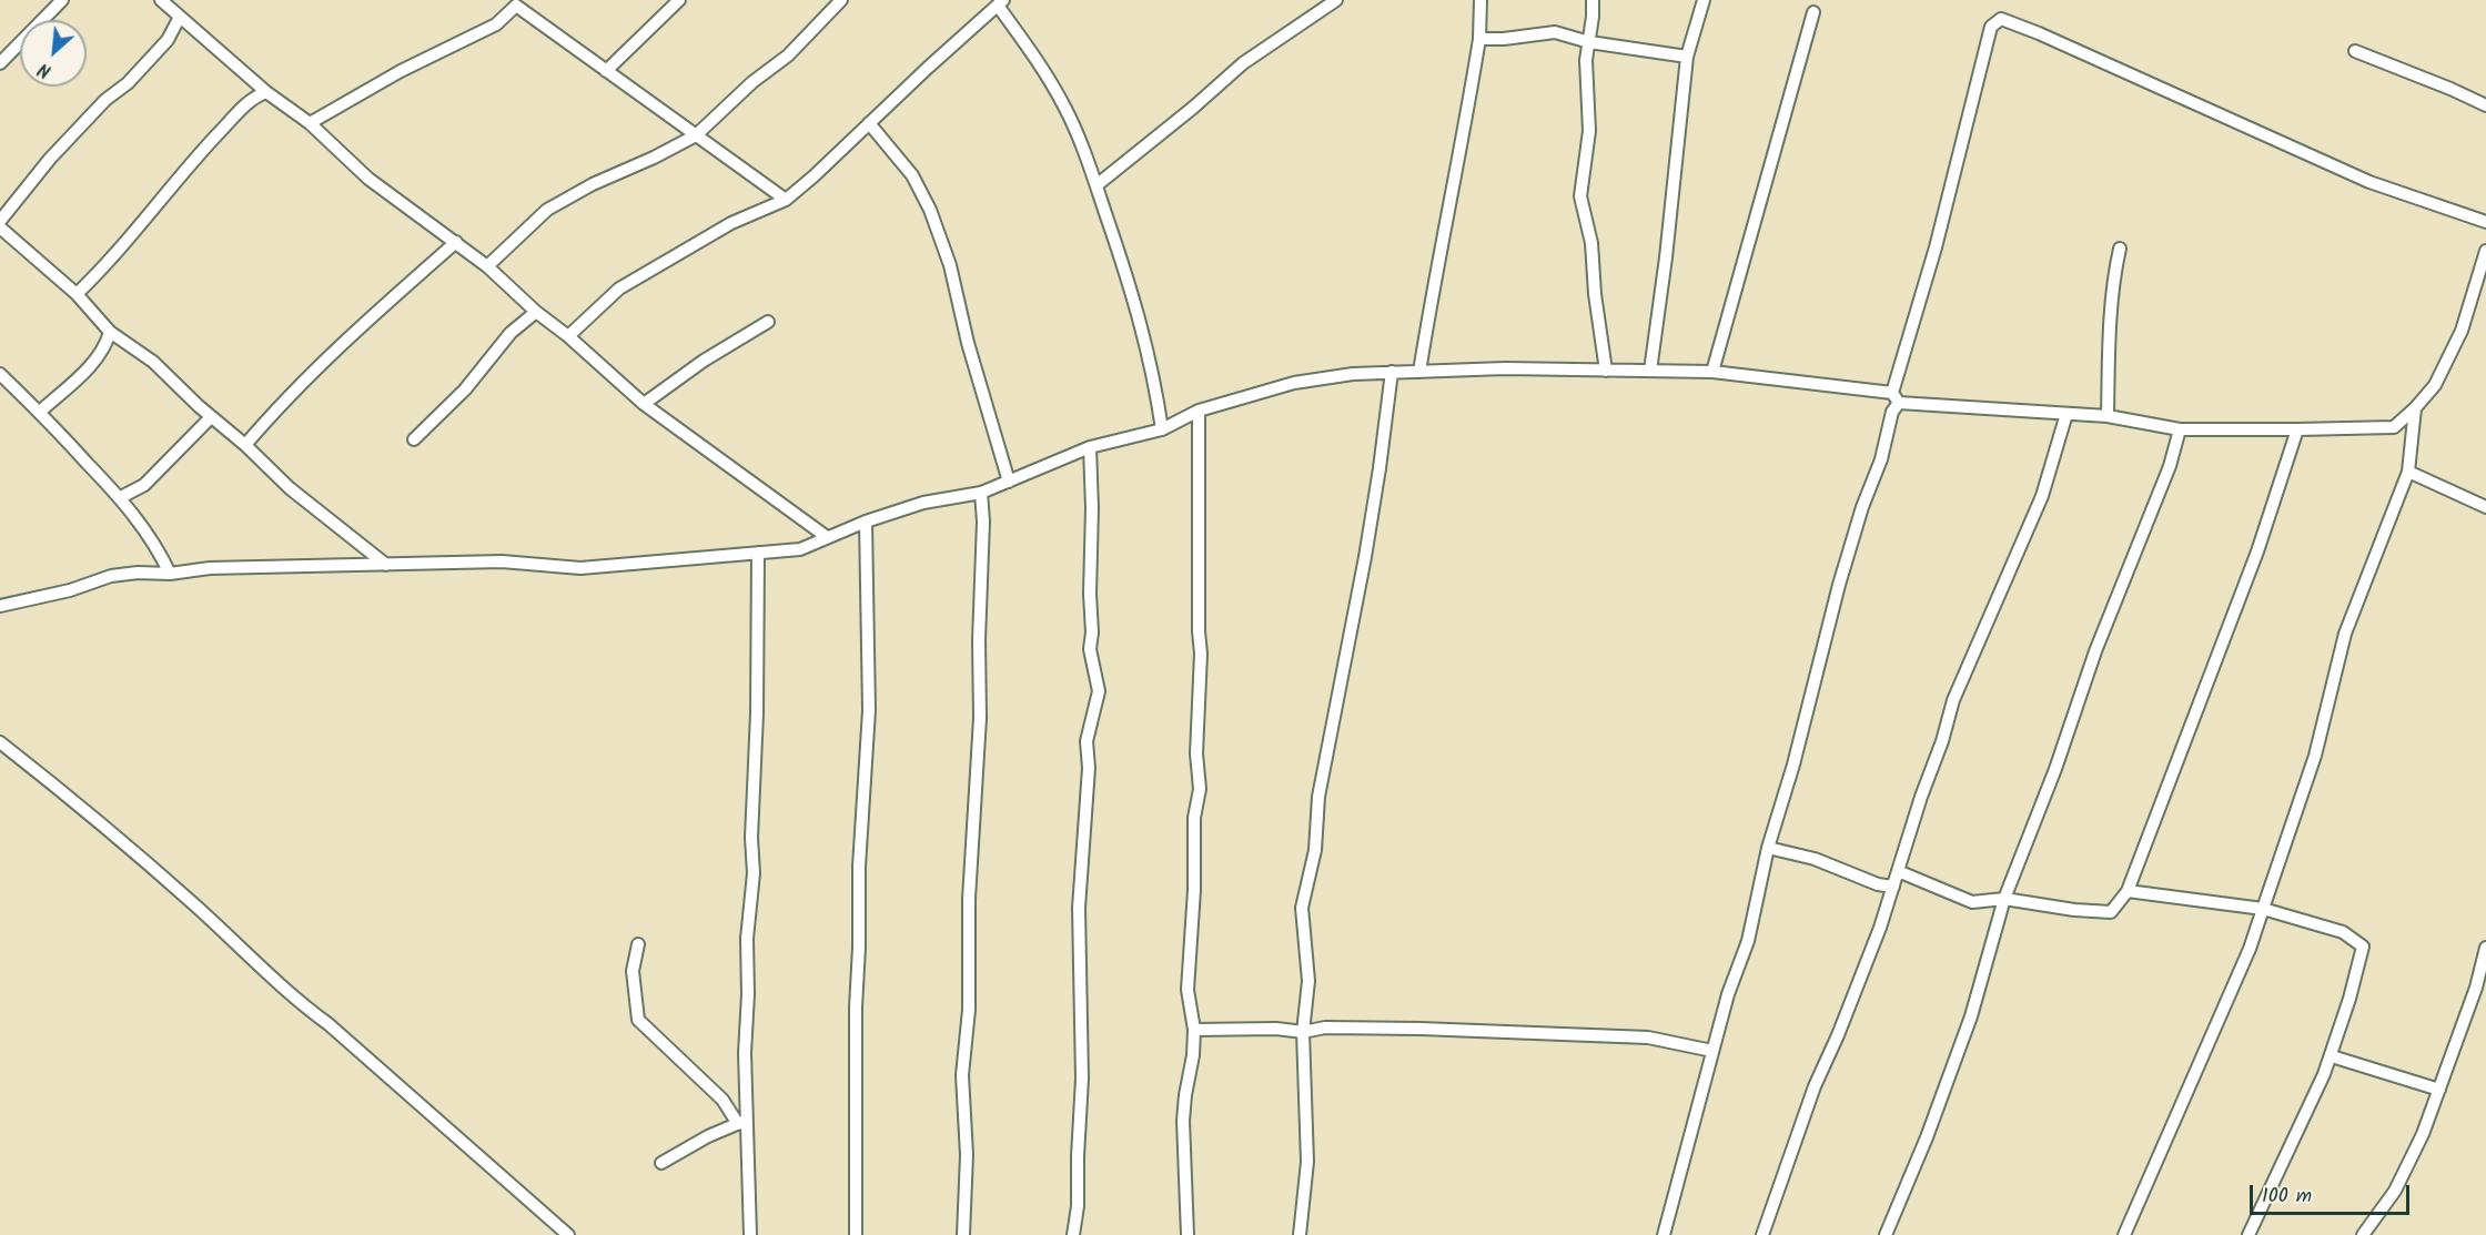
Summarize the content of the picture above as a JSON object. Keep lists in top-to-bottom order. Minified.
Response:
{"scale_bar":"100 m","north":"bottom left"}
